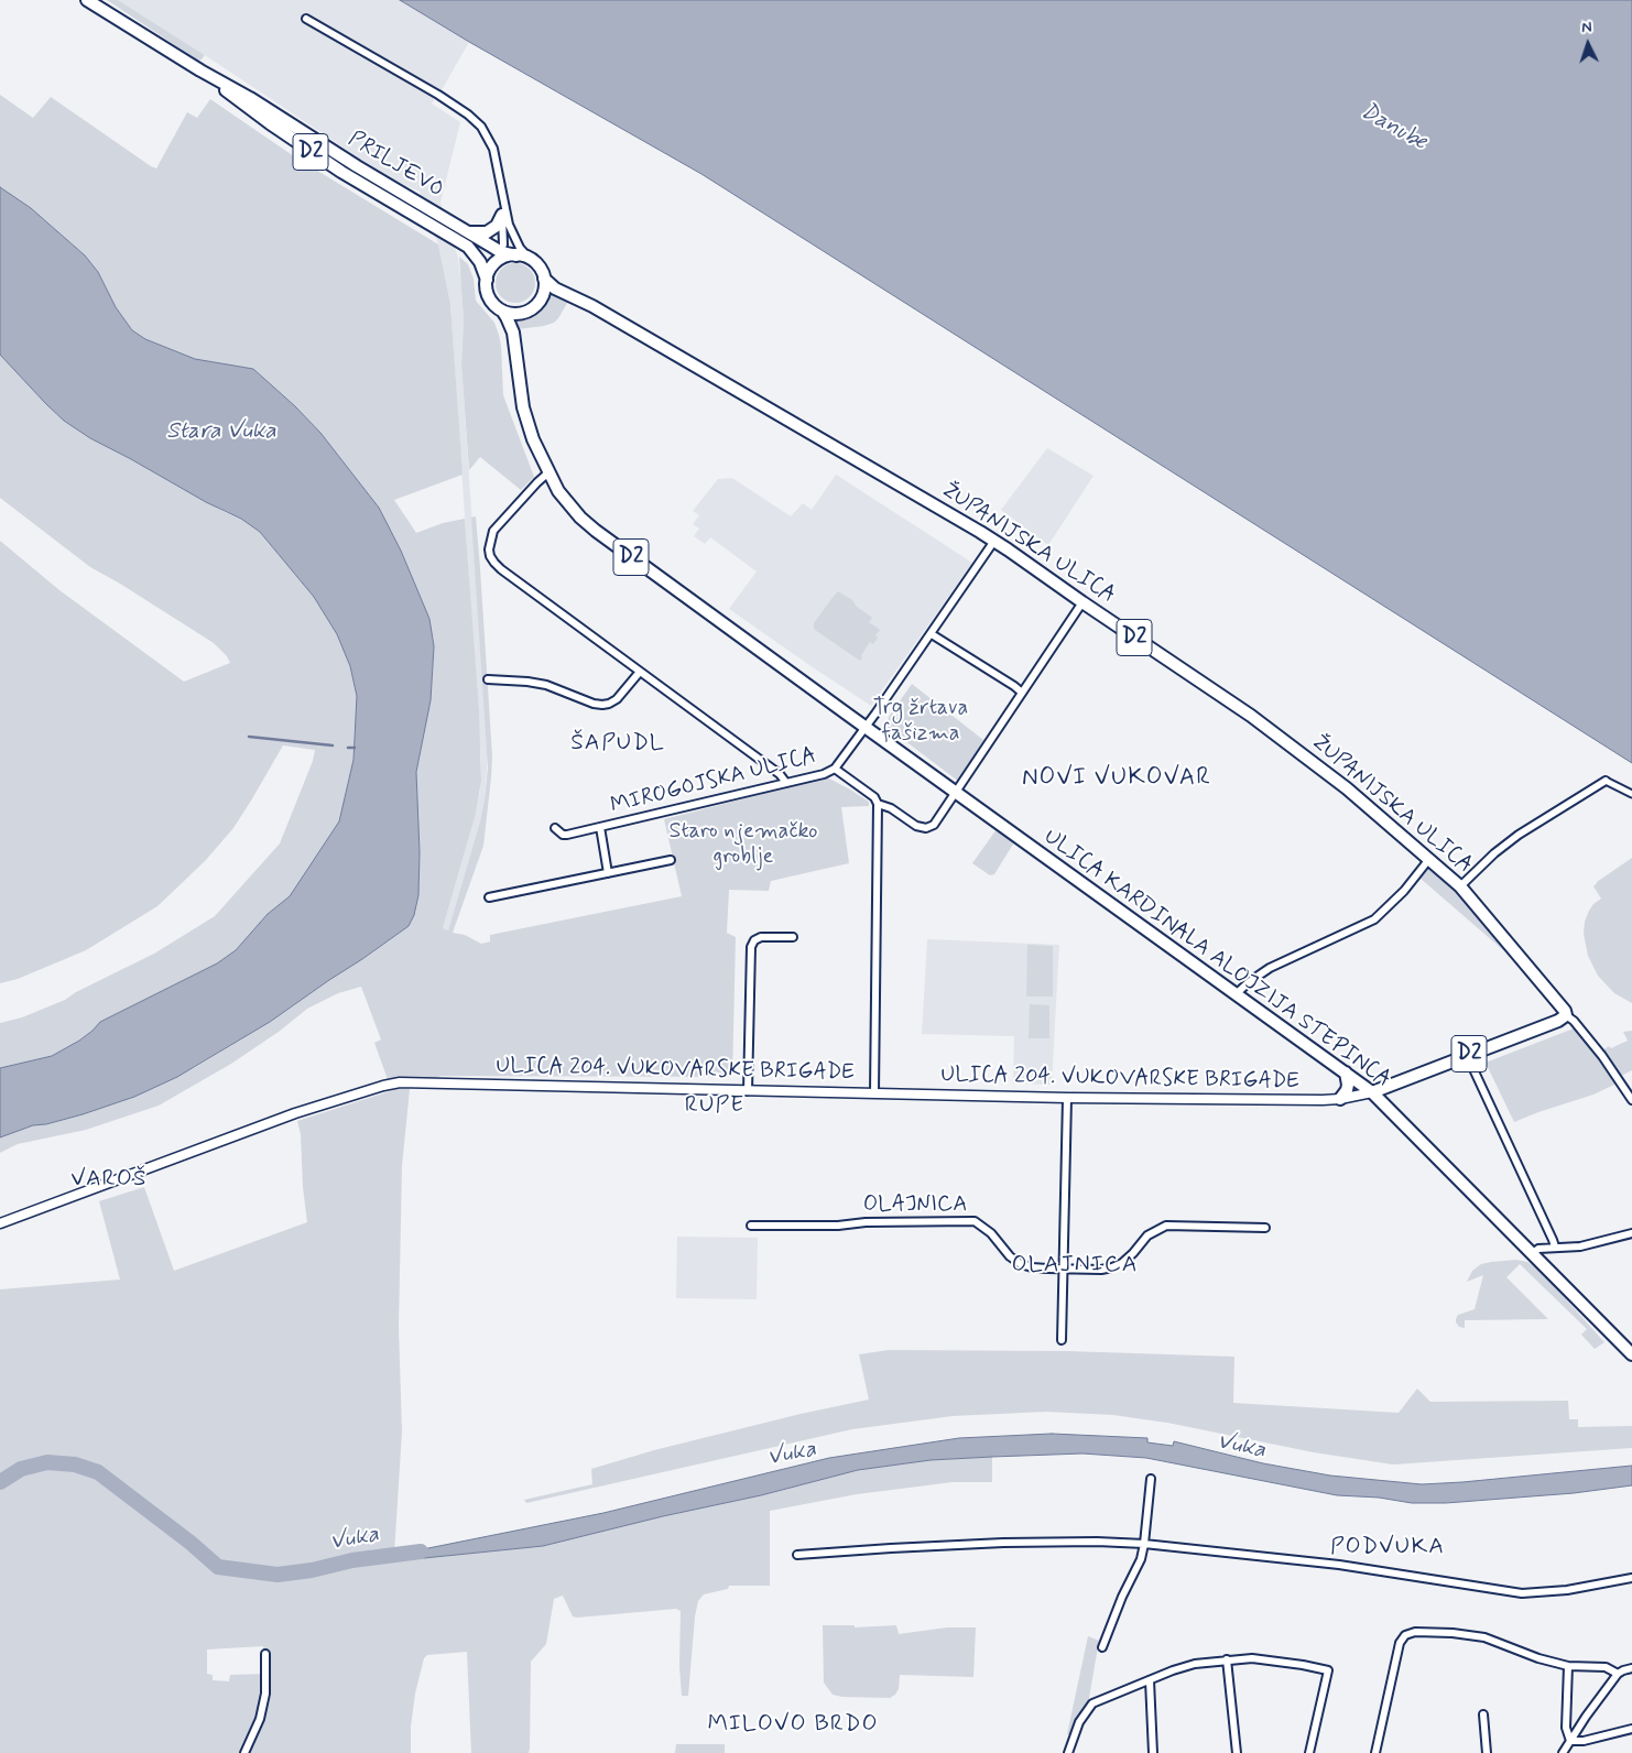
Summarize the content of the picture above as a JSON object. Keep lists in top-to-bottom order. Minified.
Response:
{"streets":{"main road":["D2","PRILJEVO","ŽUPANIJSKA ULICA","ULICA KARDINALA ALOJZIJA STEPINCA"],"street":["MIROGOJSKA ULICA","ULICA 204. VUKOVARSKE BRIGADE","OLAJNICA"]},"crossings":[["D2","PRILJEVO"],["D2","ŽUPANIJSKA ULICA"],["D2","ULICA KARDINALA ALOJZIJA STEPINCA"],["D2","ULICA 204. VUKOVARSKE BRIGADE"],["PRILJEVO","ŽUPANIJSKA ULICA"],["ULICA KARDINALA ALOJZIJA STEPINCA","ULICA 204. VUKOVARSKE BRIGADE"]],"districts":["ŠAPUDL","NOVI VUKOVAR","RUPE","VAROŠ","OLAJNICA","PODVUKA","MILOVO BRDO"],"water":["Danube","Stara Vuka","Vuka"],"parks":["Trg žrtava fašizma","Staro njemačko groblje"],"north":"top"}
